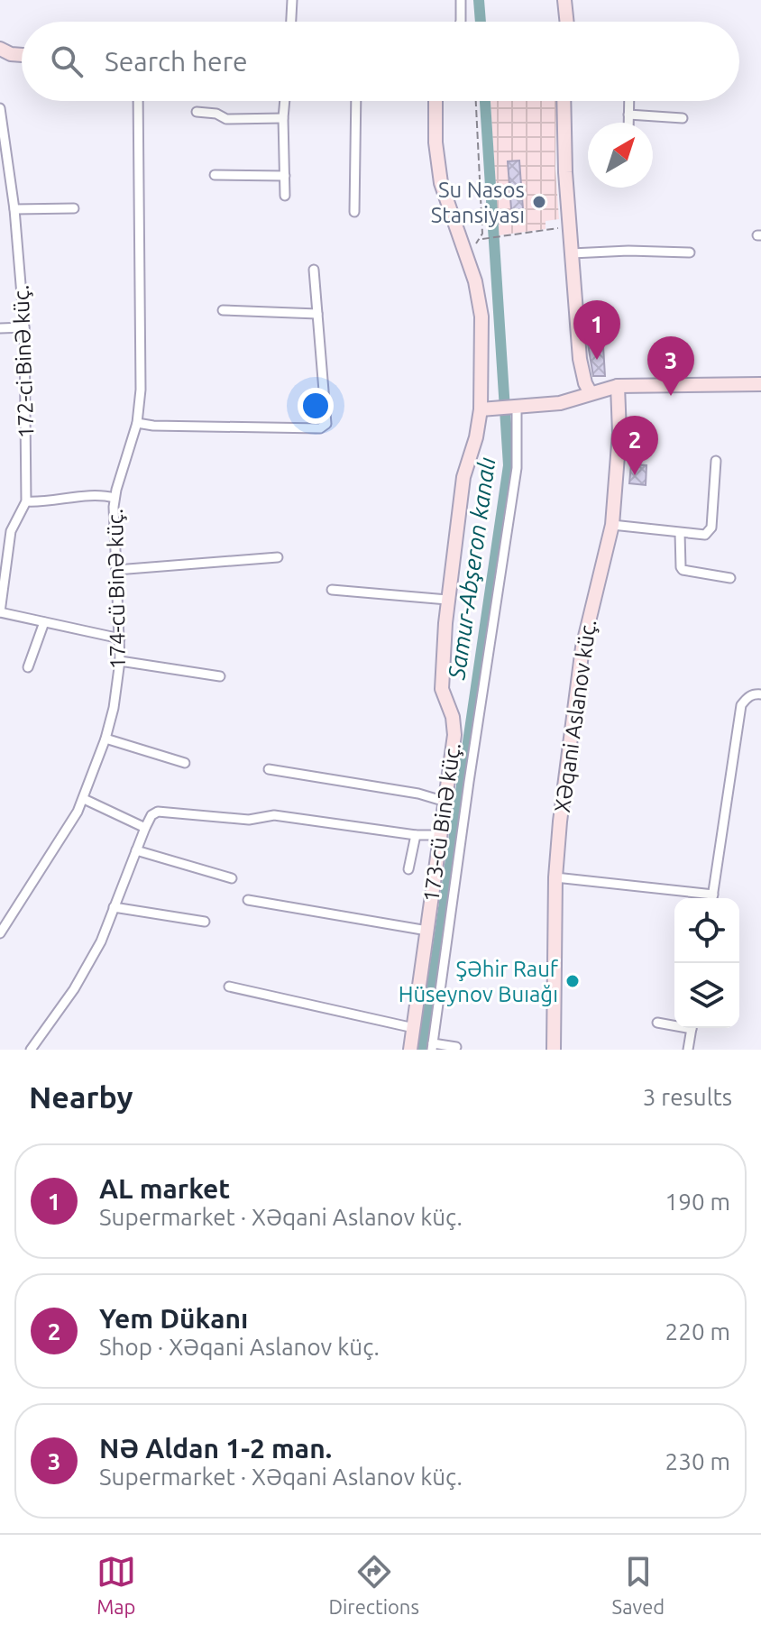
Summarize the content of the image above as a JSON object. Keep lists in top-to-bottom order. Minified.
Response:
{"streets":{"street":["172-ci Binə küç.","174-cü Binə küç.","Xəqani Aslanov küç.","173-cü Binə küç."]},"water":["Samur-Abşeron kanalı"],"places":["Su Nasos Stansiyası","Şəhir Rauf Hüseynov Buıağı"],"north":"top right","page":{"search":"Search here","pins":["1","3","2"],"heading":["Nearby","3 results"],"list":[{"mark":"1","name":"AL market","note":"Supermarket · Xəqani Aslanov küç.","value":"190 m"},{"mark":"2","name":"Yem Dükanı","note":"Shop · Xəqani Aslanov küç.","value":"220 m"},{"mark":"3","name":"Nə Aldan 1-2 man.","note":"Supermarket · Xəqani Aslanov küç.","value":"230 m"}],"nav":["Map","Directions","Saved"]}}
